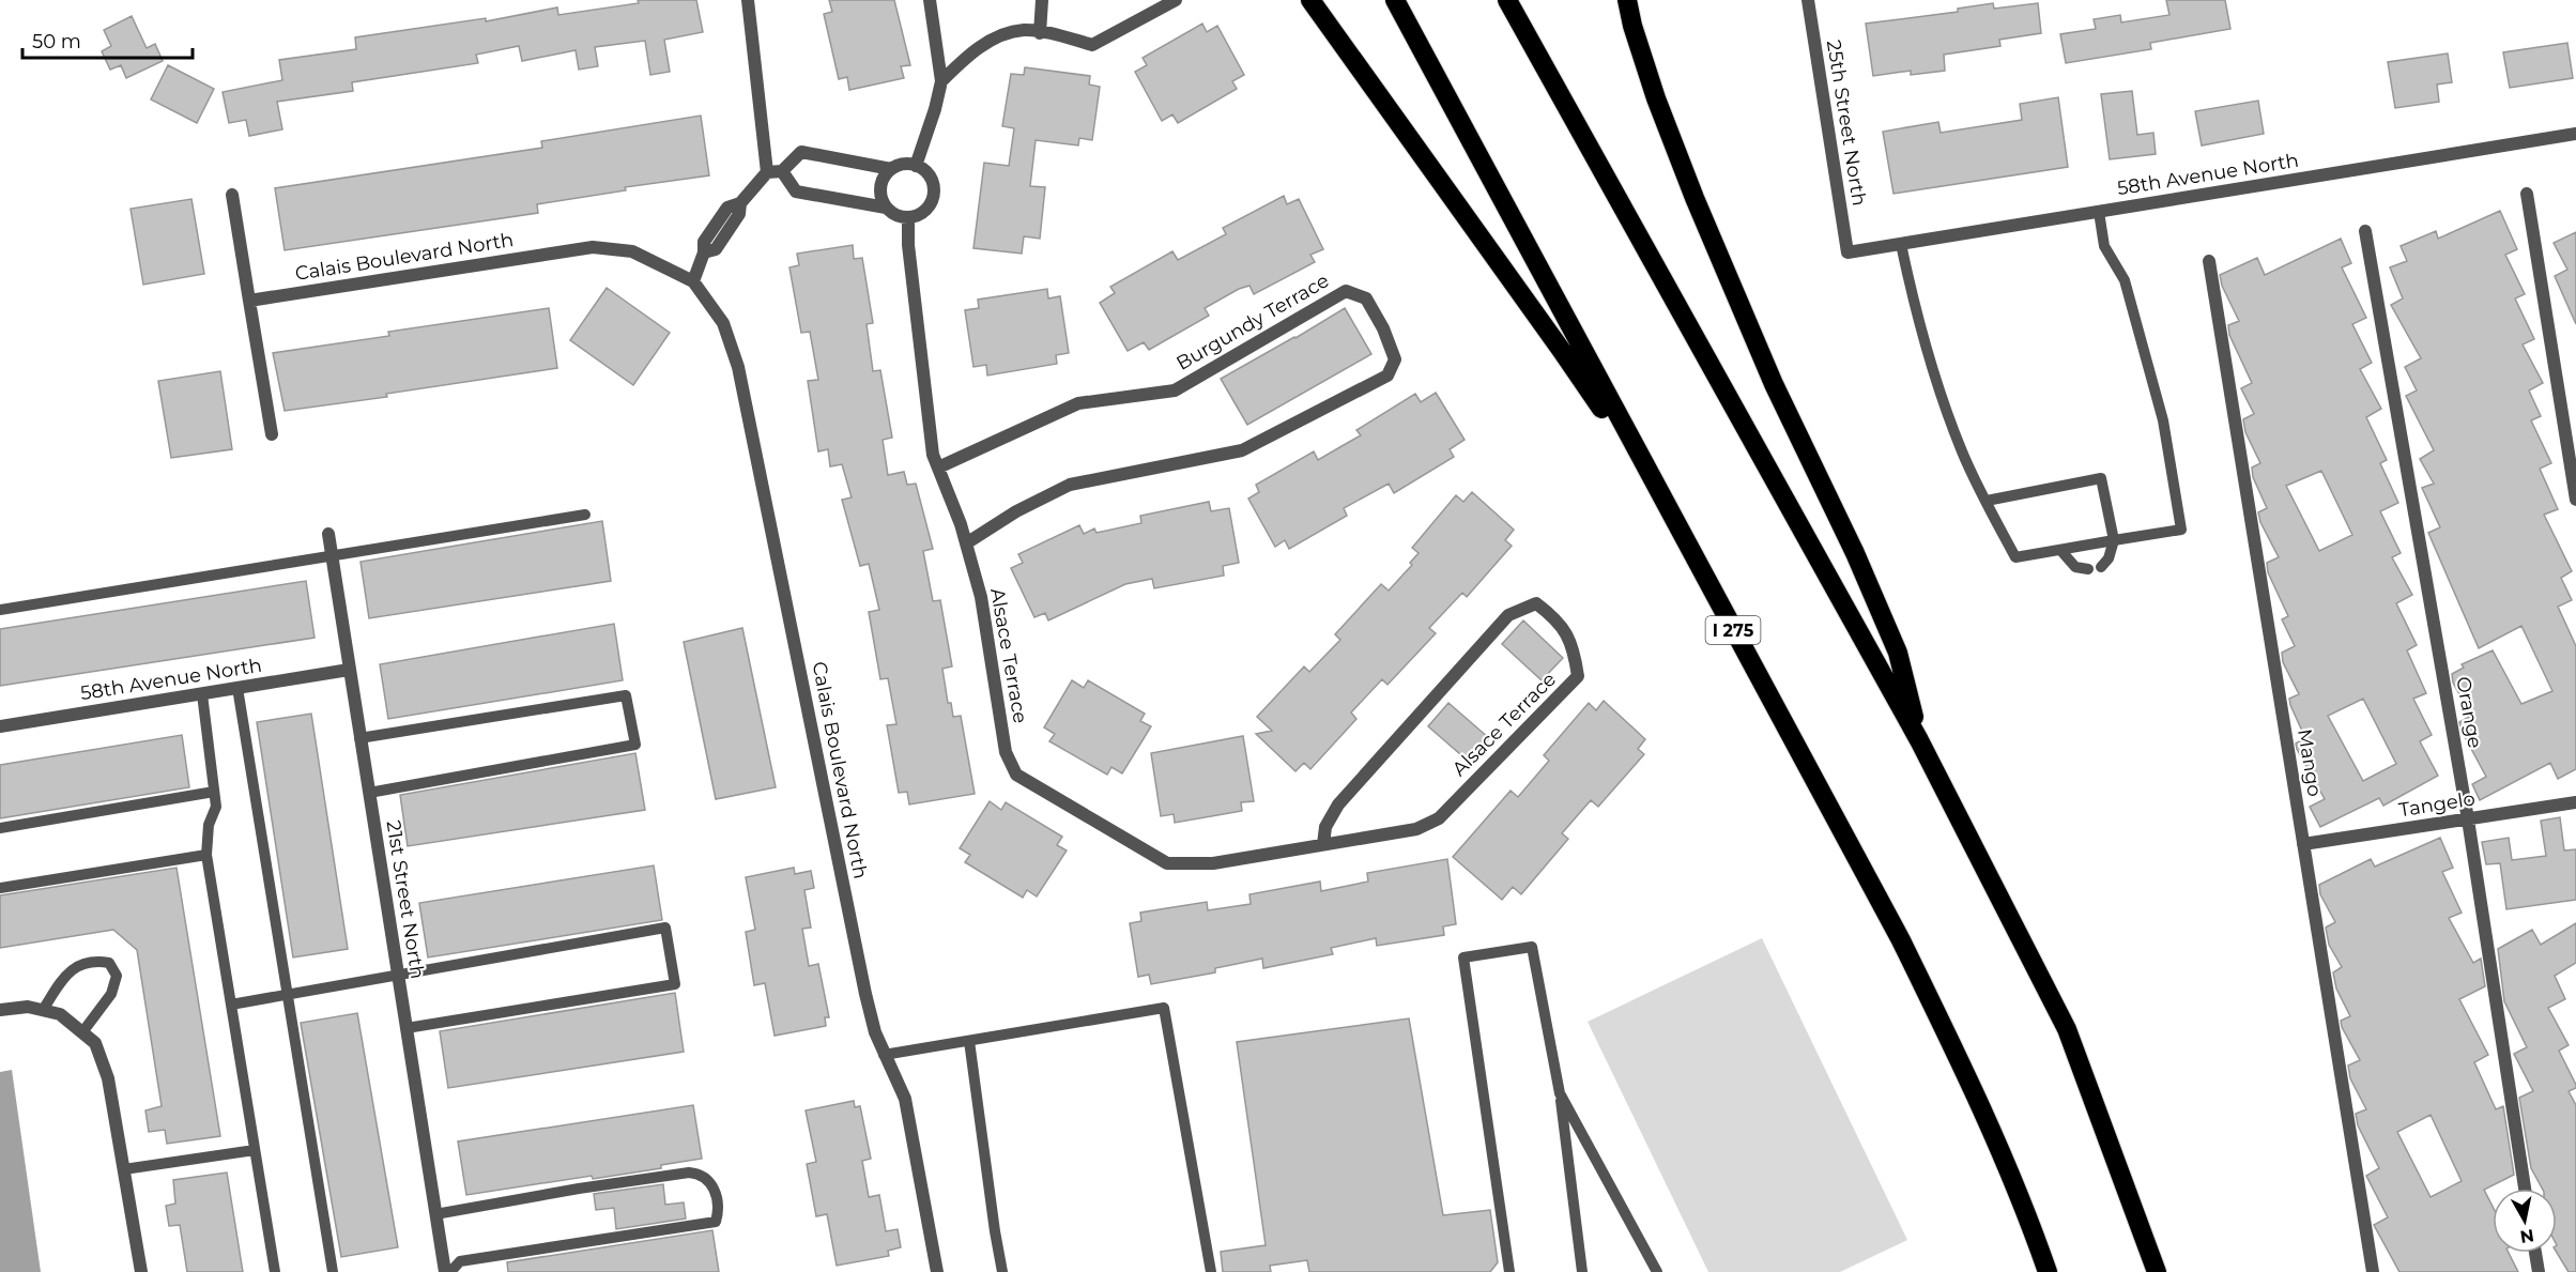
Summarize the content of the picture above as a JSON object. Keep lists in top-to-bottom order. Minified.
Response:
{"streets":{"highway":["I 275"],"street":["25th Street North","58th Avenue North","Calais Boulevard North","Burgundy Terrace","Alsace Terrace","Orange","Mango","Tangelo","21st Street North"]},"crossings":[["25th Street North","58th Avenue North"],["58th Avenue North","21st Street North"],["Burgundy Terrace","Alsace Terrace"],["Orange","Tangelo"],["Mango","Tangelo"]],"scale_bar":"50 m","north":"bottom"}
